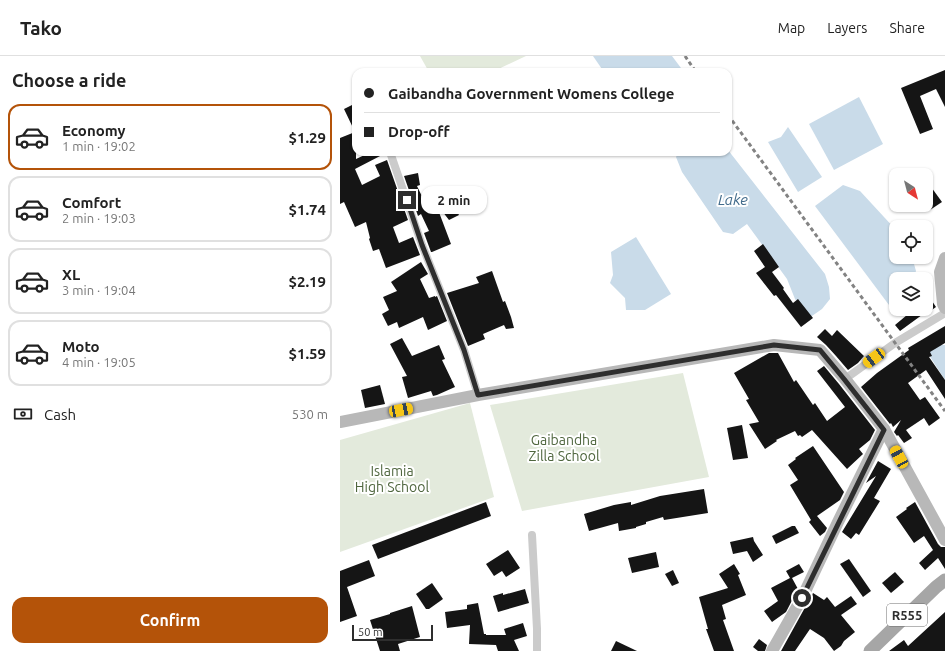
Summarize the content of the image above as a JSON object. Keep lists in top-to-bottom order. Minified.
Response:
{"streets":{"main road":["R555"]},"water":["Lake"],"parks":["Gaibandha Zilla School","Islamia High School"],"scale_bar":"50 m","north":"bottom right","page":{"header":"Tako","nav":["Map","Layers","Share"],"heading":"Choose a ride","banner":["Gaibandha Government Womens College","Drop-off"],"list":[{"name":"Economy","note":"1 min · 19:02","value":"$1.29"},{"name":"Comfort","note":"2 min · 19:03","value":"$1.74"},{"name":"XL","note":"3 min · 19:04","value":"$2.19"},{"name":"Moto","note":"4 min · 19:05","value":"$1.59"}],"bubble":"2 min","pay":["Cash","530 m"],"buttons":"Confirm","scale":"50 m"}}
